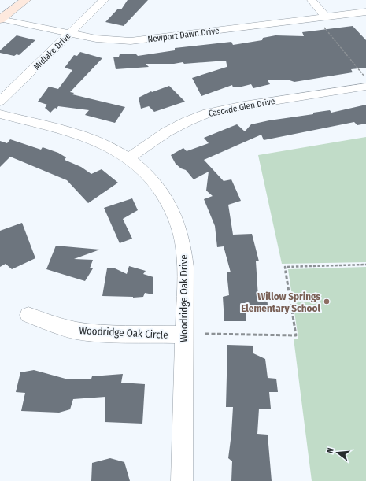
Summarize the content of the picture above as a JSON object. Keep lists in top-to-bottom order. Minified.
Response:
{"streets":{"street":["Newport Dawn Drive","Midlake Drive","Cascade Glen Drive","Woodridge Oak Drive","Woodridge Oak Circle"]},"crossings":[["Newport Dawn Drive","Midlake Drive"],["Cascade Glen Drive","Woodridge Oak Drive"],["Woodridge Oak Drive","Woodridge Oak Circle"]],"places":["Willow Springs Elementary School"],"north":"left"}
